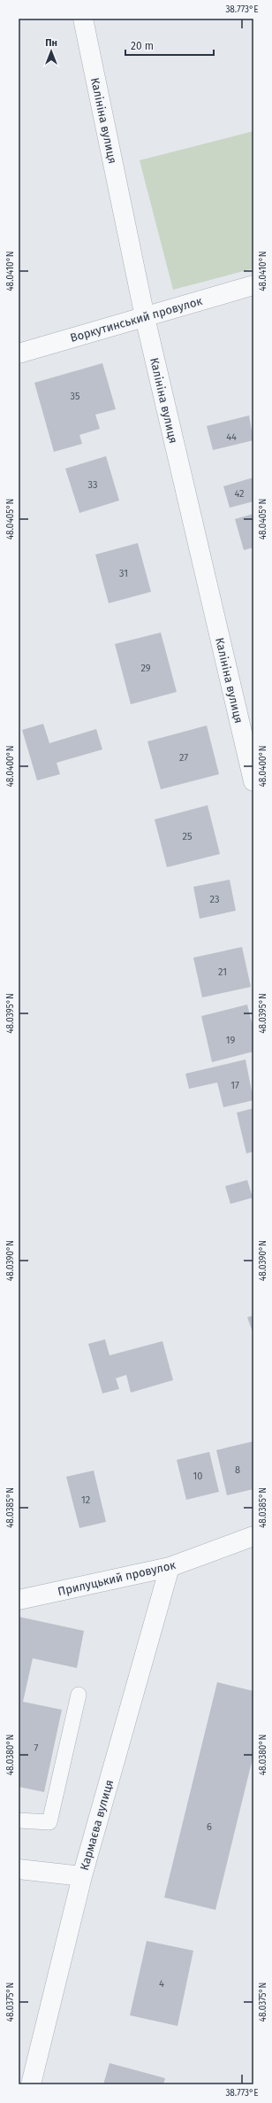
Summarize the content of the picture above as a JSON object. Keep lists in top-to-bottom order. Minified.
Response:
{"streets":{"street":["Калініна вулиця","Воркутинський провулок","Прилуцький провулок","Кармаєва вулиця"]},"crossings":[["Калініна вулиця","Воркутинський провулок"],["Прилуцький провулок","Кармаєва вулиця"]],"house_numbers":["35","44","33","42","31","29","27","25","23","21","19","17","8","10","12","7","6","4"],"scale_bar":"20 m","north":"top","coordinates":["38.773°E","48.0410°N","48.0405°N","48.0400°N","48.0395°N","48.0390°N","48.0385°N","48.0380°N","48.0375°N"]}
